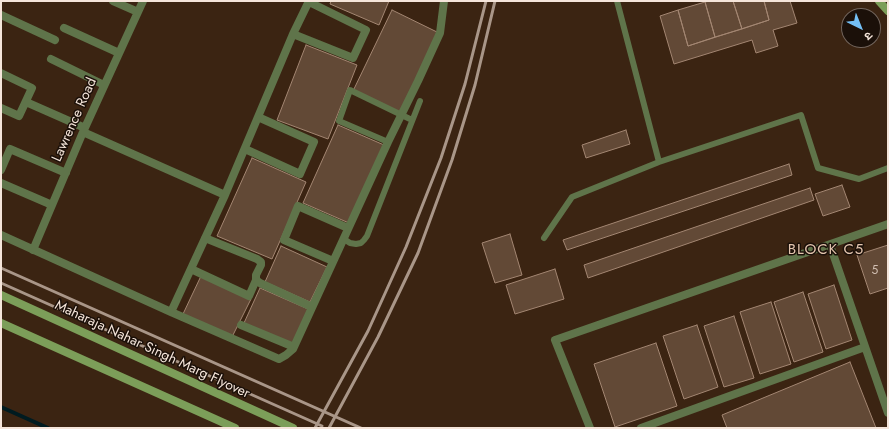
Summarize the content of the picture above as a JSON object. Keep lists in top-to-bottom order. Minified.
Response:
{"streets":{"main road":["Maharaja Nahar Singh Marg Flyover"],"street":["Lawrence Road"]},"districts":["BLOCK C5"],"house_numbers":["5"],"north":"bottom right"}
